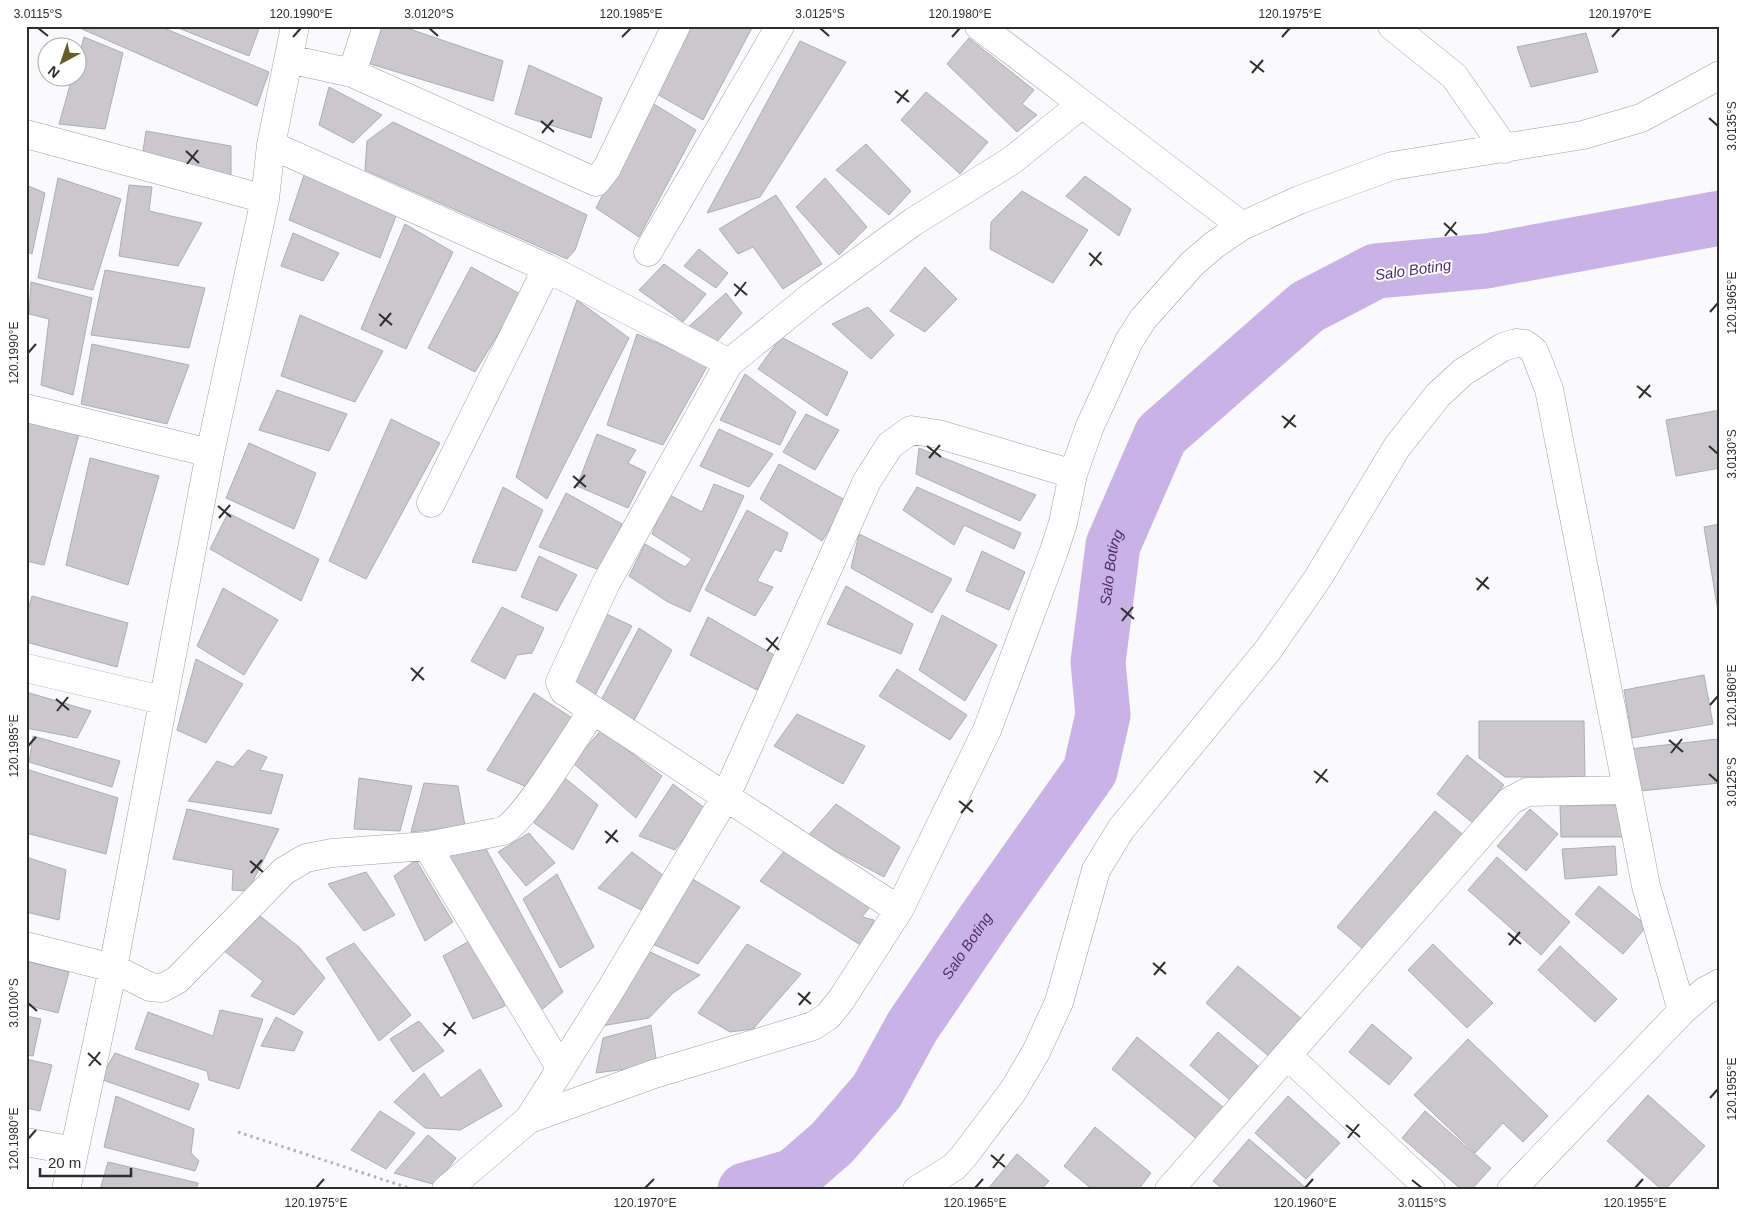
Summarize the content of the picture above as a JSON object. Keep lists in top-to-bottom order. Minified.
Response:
{"water":["Salo Boting"],"scale_bar":"20 m","north":"bottom left","coordinates":["3.0115°S","120.1990°E","3.0120°S","120.1985°E","3.0125°S","120.1980°E","120.1975°E","120.1970°E","3.0135°S","120.1965°E","3.0130°S","120.1960°E","3.0100°S","120.1955°E"]}
